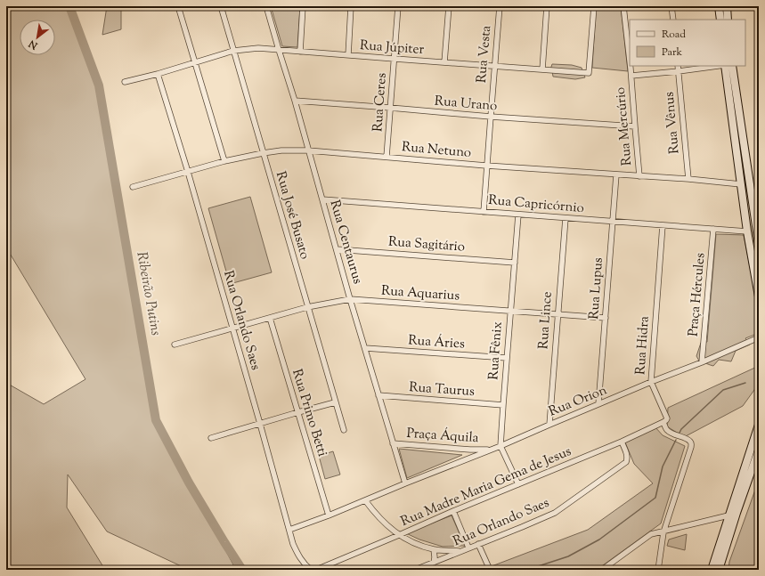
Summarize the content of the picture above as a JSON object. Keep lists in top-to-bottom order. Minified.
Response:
{"streets":{"street":["Rua Júpiter","Rua Vesta","Rua Ceres","Rua Urano","Rua Vênus","Rua Mercúrio","Rua Netuno","Rua Capricórnio","Rua José Busato","Rua Centaurus","Rua Sagitário","Rua Lupus","Rua Aquarius","Praça Hércules","Rua Orlando Saes","Rua Lince","Rua Áries","Rua Hidra","Rua Fênix","Rua Taurus","Rua Orion","Rua Primo Betti","Praça Áquila","Rua Madre Maria Gema de Jesus"]},"crossings":[["Rua Júpiter","Rua Vesta"],["Rua Júpiter","Rua Ceres"],["Rua Júpiter","Rua José Busato"],["Rua Júpiter","Rua Centaurus"],["Rua Júpiter","Rua Orlando Saes"],["Rua Vesta","Rua Urano"],["Rua Vesta","Rua Netuno"],["Rua Vesta","Rua Capricórnio"],["Rua Ceres","Rua Urano"],["Rua Ceres","Rua Netuno"],["Rua Urano","Rua Mercúrio"],["Rua Urano","Rua Centaurus"],["Rua Vênus","Rua Netuno"],["Rua Mercúrio","Rua Netuno"],["Rua Netuno","Rua José Busato"],["Rua Netuno","Rua Centaurus"],["Rua Netuno","Rua Lupus"],["Rua Netuno","Rua Orlando Saes"],["Rua Capricórnio","Rua Centaurus"],["Rua Capricórnio","Rua Lupus"],["Rua Capricórnio","Praça Hércules"],["Rua Capricórnio","Rua Lince"],["Rua Capricórnio","Rua Hidra"],["Rua Capricórnio","Rua Fênix"],["Rua José Busato","Rua Aquarius"],["Rua Centaurus","Rua Sagitário"],["Rua Centaurus","Rua Aquarius"],["Rua Centaurus","Rua Áries"],["Rua Centaurus","Rua Taurus"],["Rua Centaurus","Rua Orion"],["Rua Centaurus","Praça Áquila"],["Rua Sagitário","Rua Fênix"],["Rua Lupus","Rua Aquarius"],["Rua Lupus","Rua Orion"],["Rua Aquarius","Rua Orlando Saes"],["Rua Aquarius","Rua Lince"],["Rua Aquarius","Rua Fênix"],["Rua Aquarius","Rua Primo Betti"],["Praça Hércules","Rua Orion"],["Rua Orlando Saes","Rua Orion"],["Rua Orlando Saes","Rua Madre Maria Gema de Jesus"],["Rua Lince","Rua Orion"],["Rua Áries","Rua Fênix"],["Rua Hidra","Rua Orion"],["Rua Hidra","Rua Madre Maria Gema de Jesus"],["Rua Fênix","Rua Taurus"],["Rua Fênix","Rua Orion"],["Rua Fênix","Rua Madre Maria Gema de Jesus"],["Rua Orion","Rua Primo Betti"],["Rua Orion","Praça Áquila"]],"water":["Ribeirão Putins"],"legend":["Road","Park"],"north":"bottom left"}
